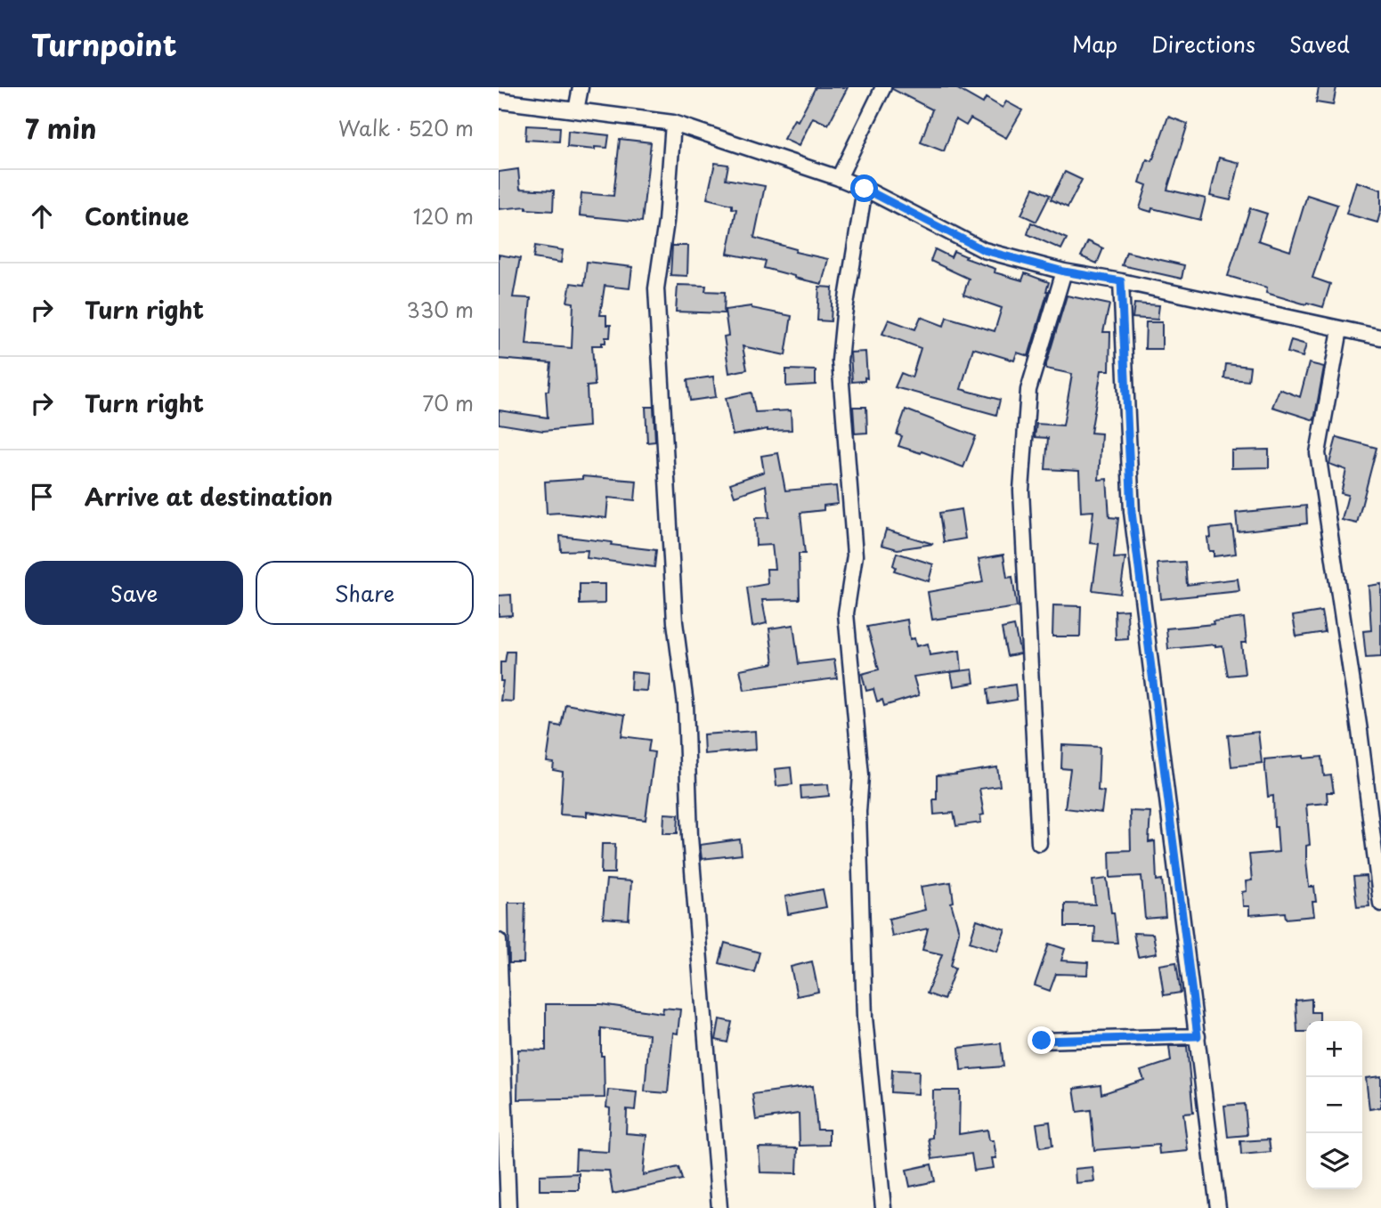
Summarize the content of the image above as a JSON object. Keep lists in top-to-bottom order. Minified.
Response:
{"page":{"header":"Turnpoint","nav":["Map","Directions","Saved"],"heading":["7 min","Walk · 520 m"],"list":[["Continue","120 m"],["Turn right","330 m"],["Turn right","70 m"],"Arrive at destination"],"buttons":["Save","Share"],"map_buttons":["+","−"]}}
